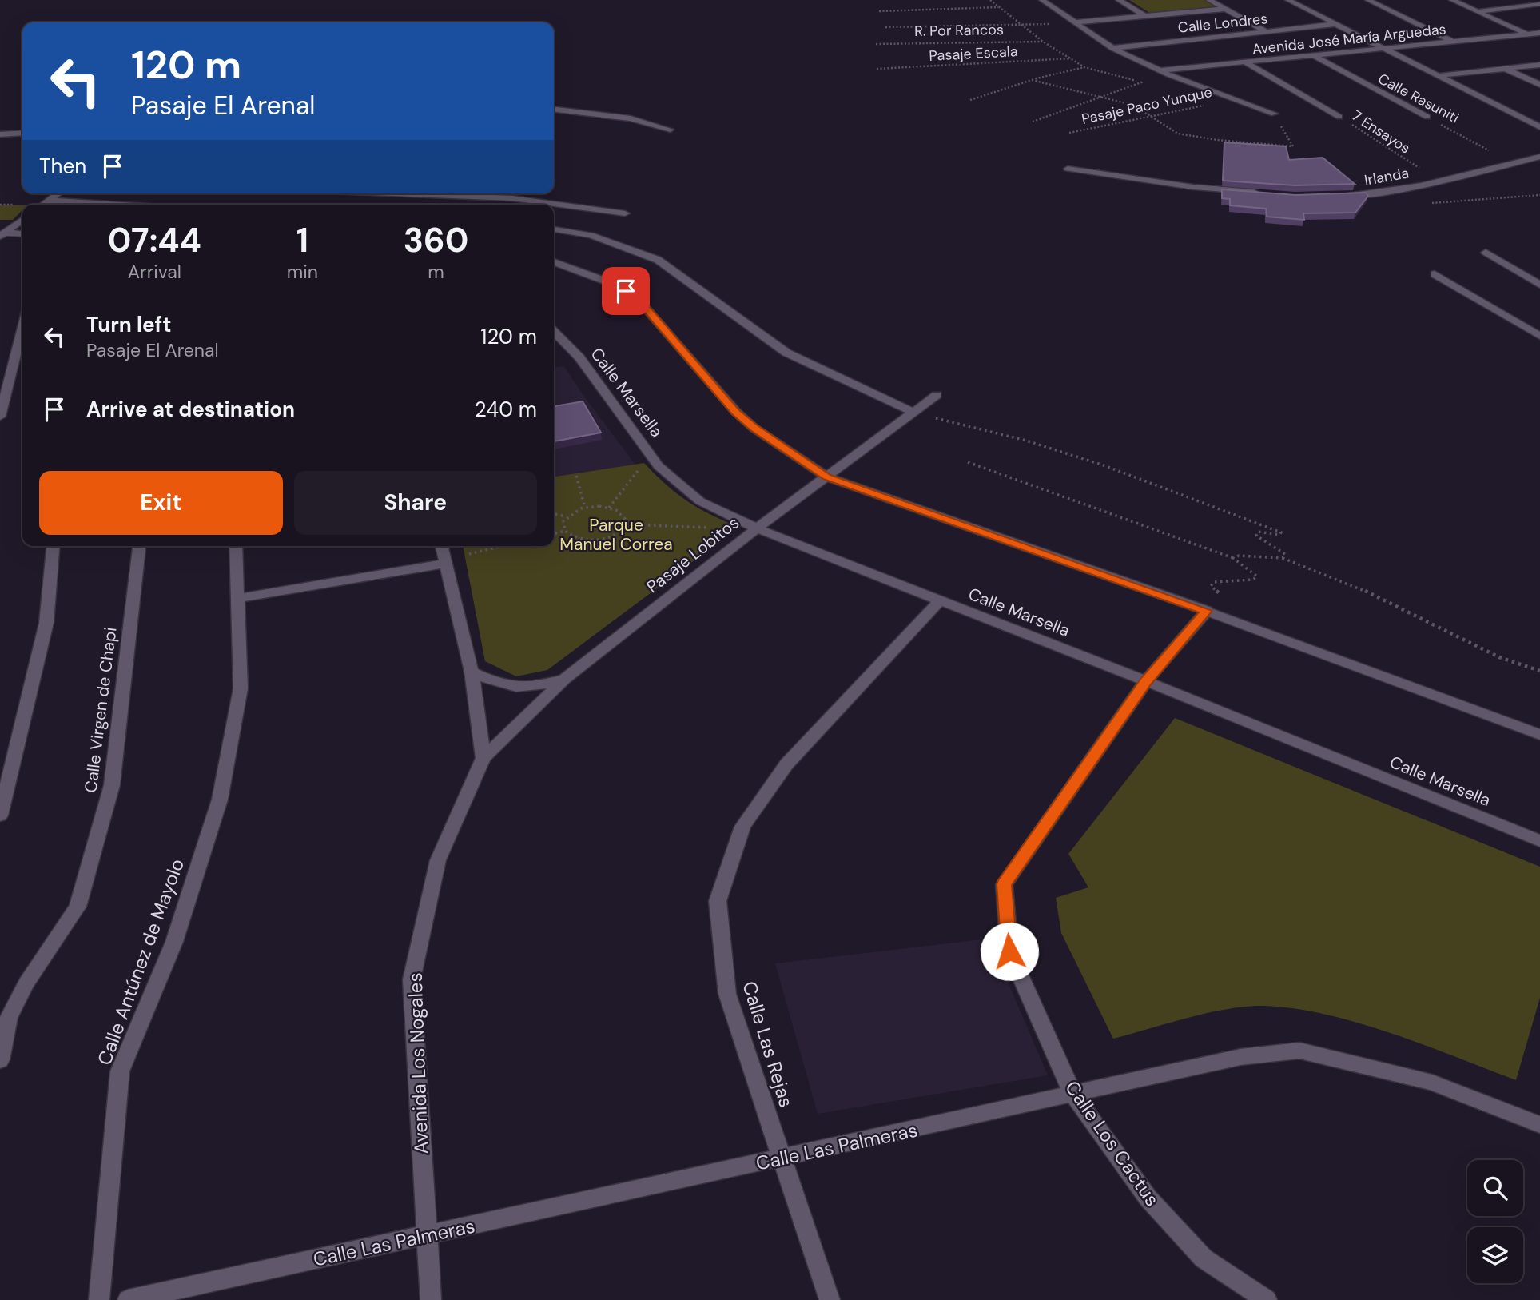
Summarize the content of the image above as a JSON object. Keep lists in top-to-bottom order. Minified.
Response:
{"streets":{"street":["Calle Londres","Avenida José María Arguedas","Calle Rasuniti","Irlanda","Calle Marsella","Pasaje Lobitos","Calle Virgen de Chapi","Calle Antúnez de Mayolo","Calle Las Rejas","Avenida Los Nogales","Calle Los Cactus","Calle Las Palmeras"],"path":["R. Por Rancos","Pasaje Escala","Pasaje Paco Yunque","7 Ensayos"]},"crossings":[["Avenida José María Arguedas","Calle Rasuniti"],["Calle Rasuniti","Irlanda"],["7 Ensayos","Irlanda"],["Calle Marsella","Pasaje Lobitos"],["Calle Marsella","Calle Las Rejas"],["Calle Marsella","Calle Los Cactus"],["Pasaje Lobitos","Avenida Los Nogales"],["Calle Las Rejas","Calle Las Palmeras"],["Avenida Los Nogales","Calle Las Palmeras"],["Calle Los Cactus","Calle Las Palmeras"]],"parks":["Parque Manuel Correa"],"page":{"turn":["120 m","Pasaje El Arenal"],"then":"Then","eta":["07:44","Arrival","1","min","360","m"],"list":[{"name":"Turn left","note":"Pasaje El Arenal","value":"120 m"},{"name":"Arrive at destination","value":"240 m"}],"buttons":["Exit","Share"]}}
